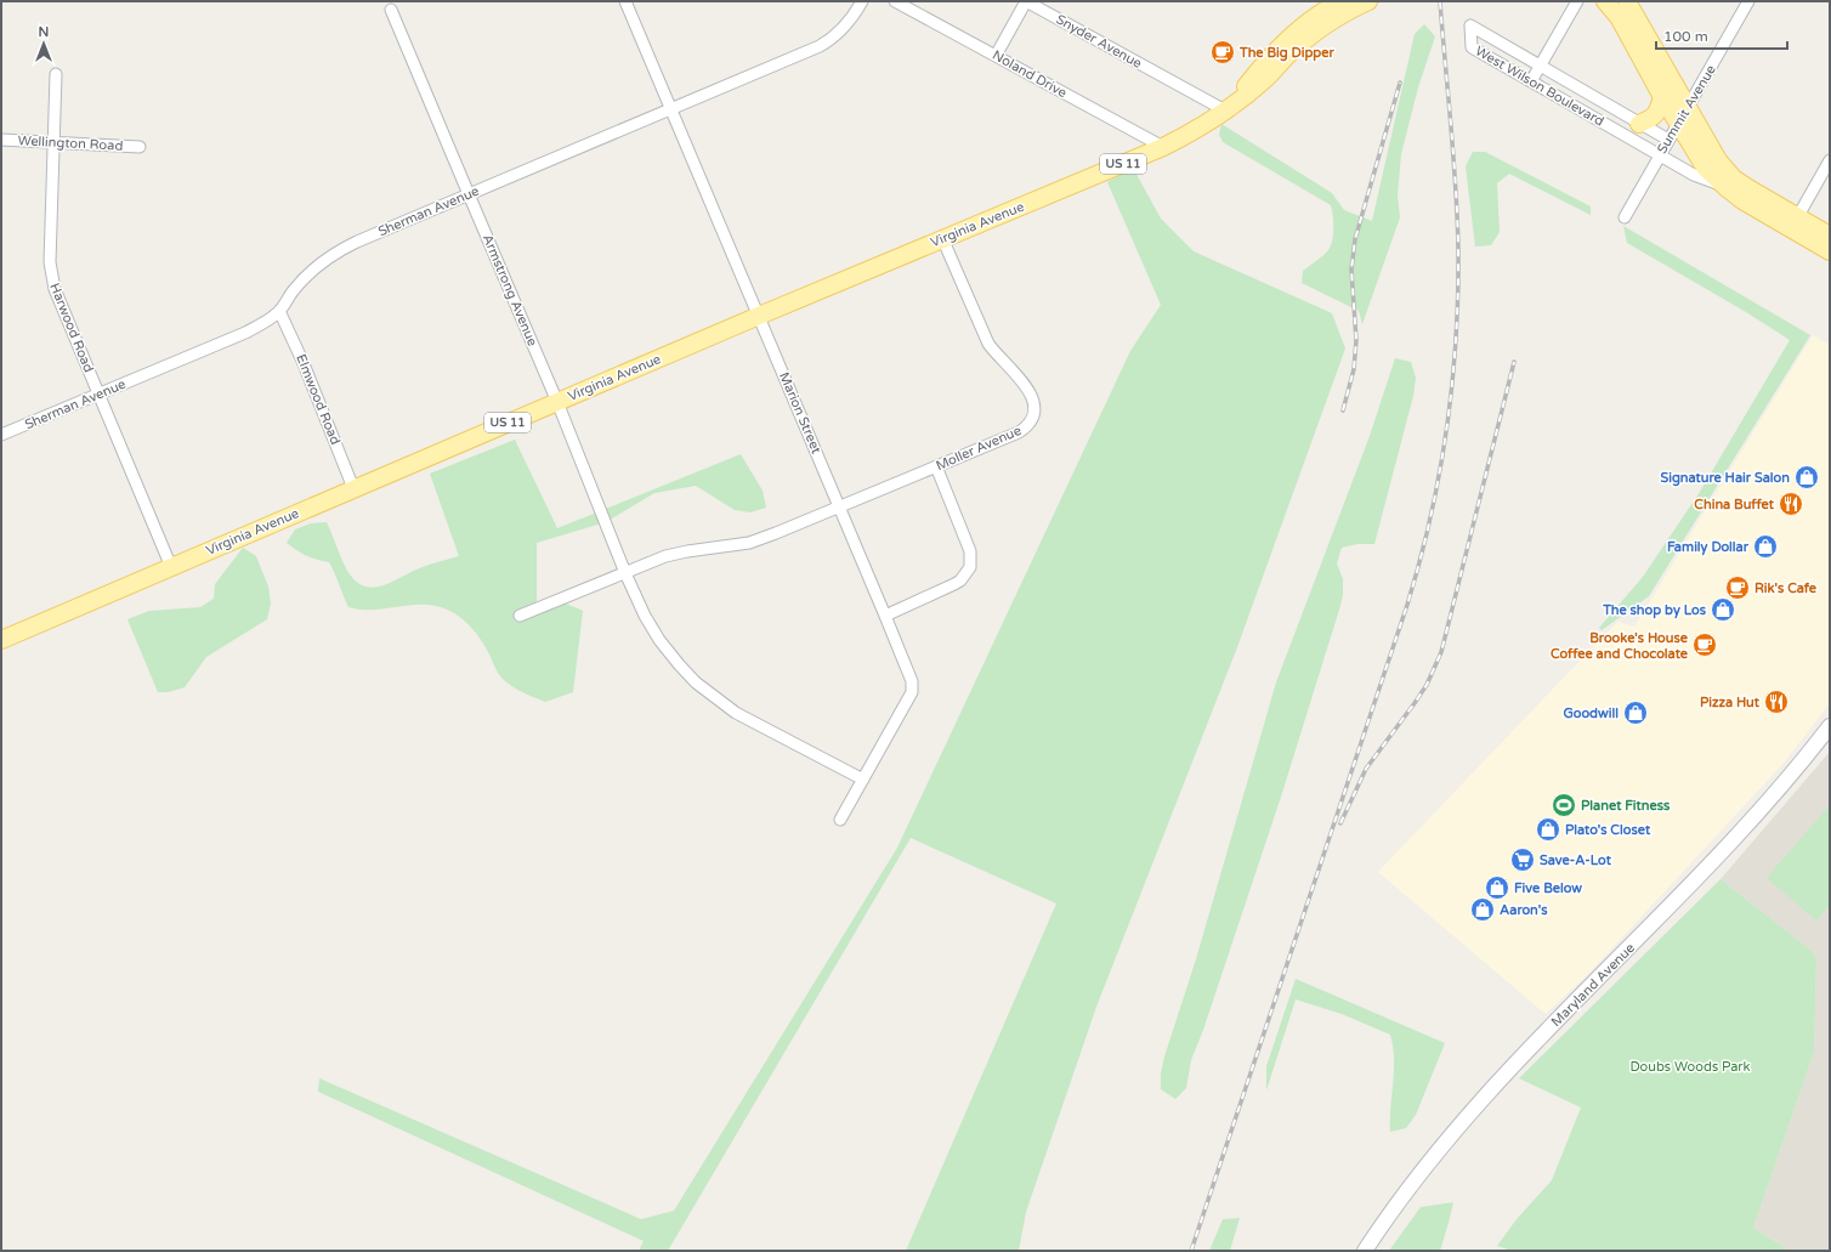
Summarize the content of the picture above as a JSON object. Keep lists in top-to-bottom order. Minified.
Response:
{"streets":{"main road":["West Wilson Boulevard","US 11","Virginia Avenue","Maryland Avenue"],"street":["Snyder Avenue","Noland Drive","Summit Avenue","Wellington Road","Sherman Avenue","Armstrong Avenue","Harwood Road","Elmwood Road","Marion Street","Moller Avenue"]},"crossings":[["Snyder Avenue","Noland Drive"],["Snyder Avenue","Virginia Avenue"],["Noland Drive","Virginia Avenue"],["West Wilson Boulevard","Summit Avenue"],["Wellington Road","Harwood Road"],["Sherman Avenue","Armstrong Avenue"],["Sherman Avenue","Harwood Road"],["Sherman Avenue","Elmwood Road"],["Sherman Avenue","Marion Street"],["Virginia Avenue","Armstrong Avenue"],["Virginia Avenue","Harwood Road"],["Virginia Avenue","Elmwood Road"],["Virginia Avenue","Marion Street"],["Virginia Avenue","Moller Avenue"],["Armstrong Avenue","Marion Street"],["Armstrong Avenue","Moller Avenue"],["Marion Street","Moller Avenue"]],"parks":["Doubs Woods Park"],"places":{"cafe":["The Big Dipper","Rik's Cafe","Brooke's House Coffee and Chocolate"],"shop":["Signature Hair Salon","Family Dollar","The shop by Los","Goodwill","Plato's Closet","Five Below","Aaron's"],"restaurant":["China Buffet","Pizza Hut"],"sports":["Planet Fitness"],"supermarket":["Save-A-Lot"]},"scale_bar":"100 m","north":"top"}
